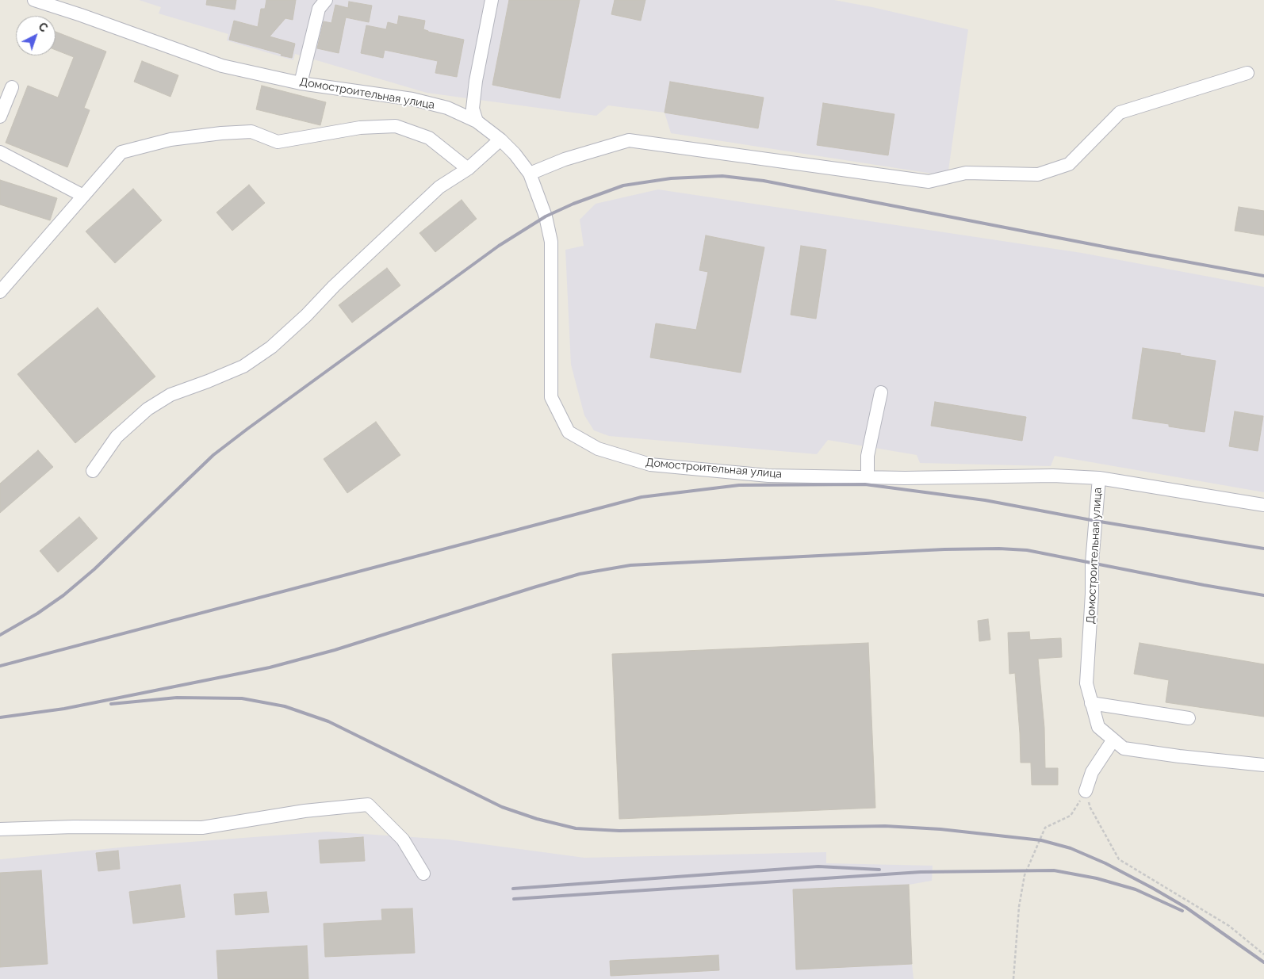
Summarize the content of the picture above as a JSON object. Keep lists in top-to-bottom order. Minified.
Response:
{"streets":{"street":["Домостроительная улица"]},"north":"top right"}
